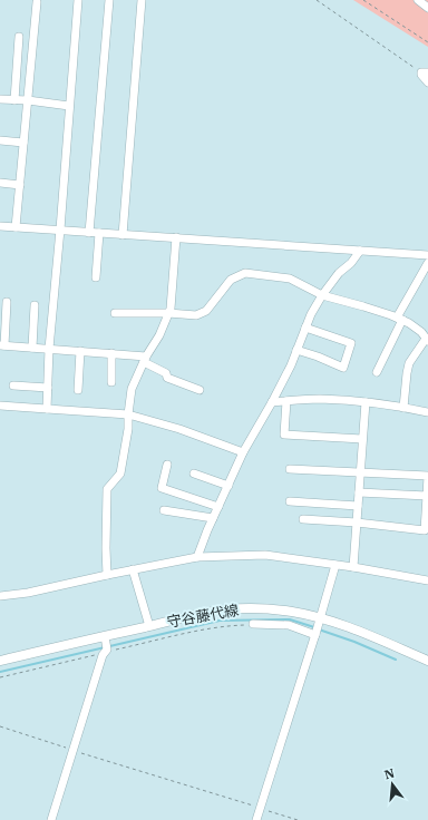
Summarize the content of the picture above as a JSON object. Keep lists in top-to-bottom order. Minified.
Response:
{"streets":{"main road":["守谷藤代線"]},"north":"top"}
